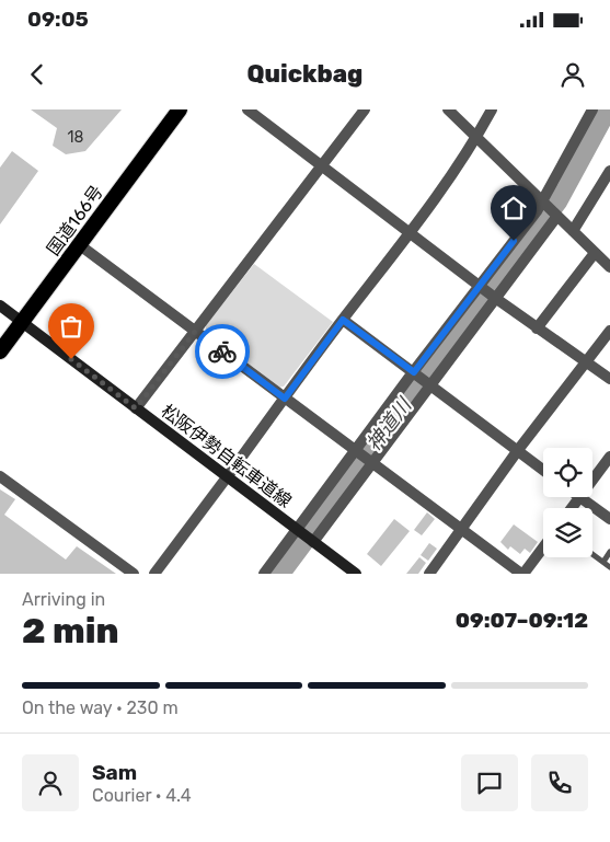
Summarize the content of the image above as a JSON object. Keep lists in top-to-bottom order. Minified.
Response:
{"streets":{"highway":["国道166号"],"main road":["松阪伊勢自転車道線"]},"crossings":[["国道166号","松阪伊勢自転車道線"]],"water":["神道川"],"house_numbers":["18"],"page":{"status":"09:05","header":"Quickbag","heading":["2 min","Arriving in","09:07–09:12"],"panel":["Sam","Courier · 4.4"],"bar":"On the way · 230 m"}}
